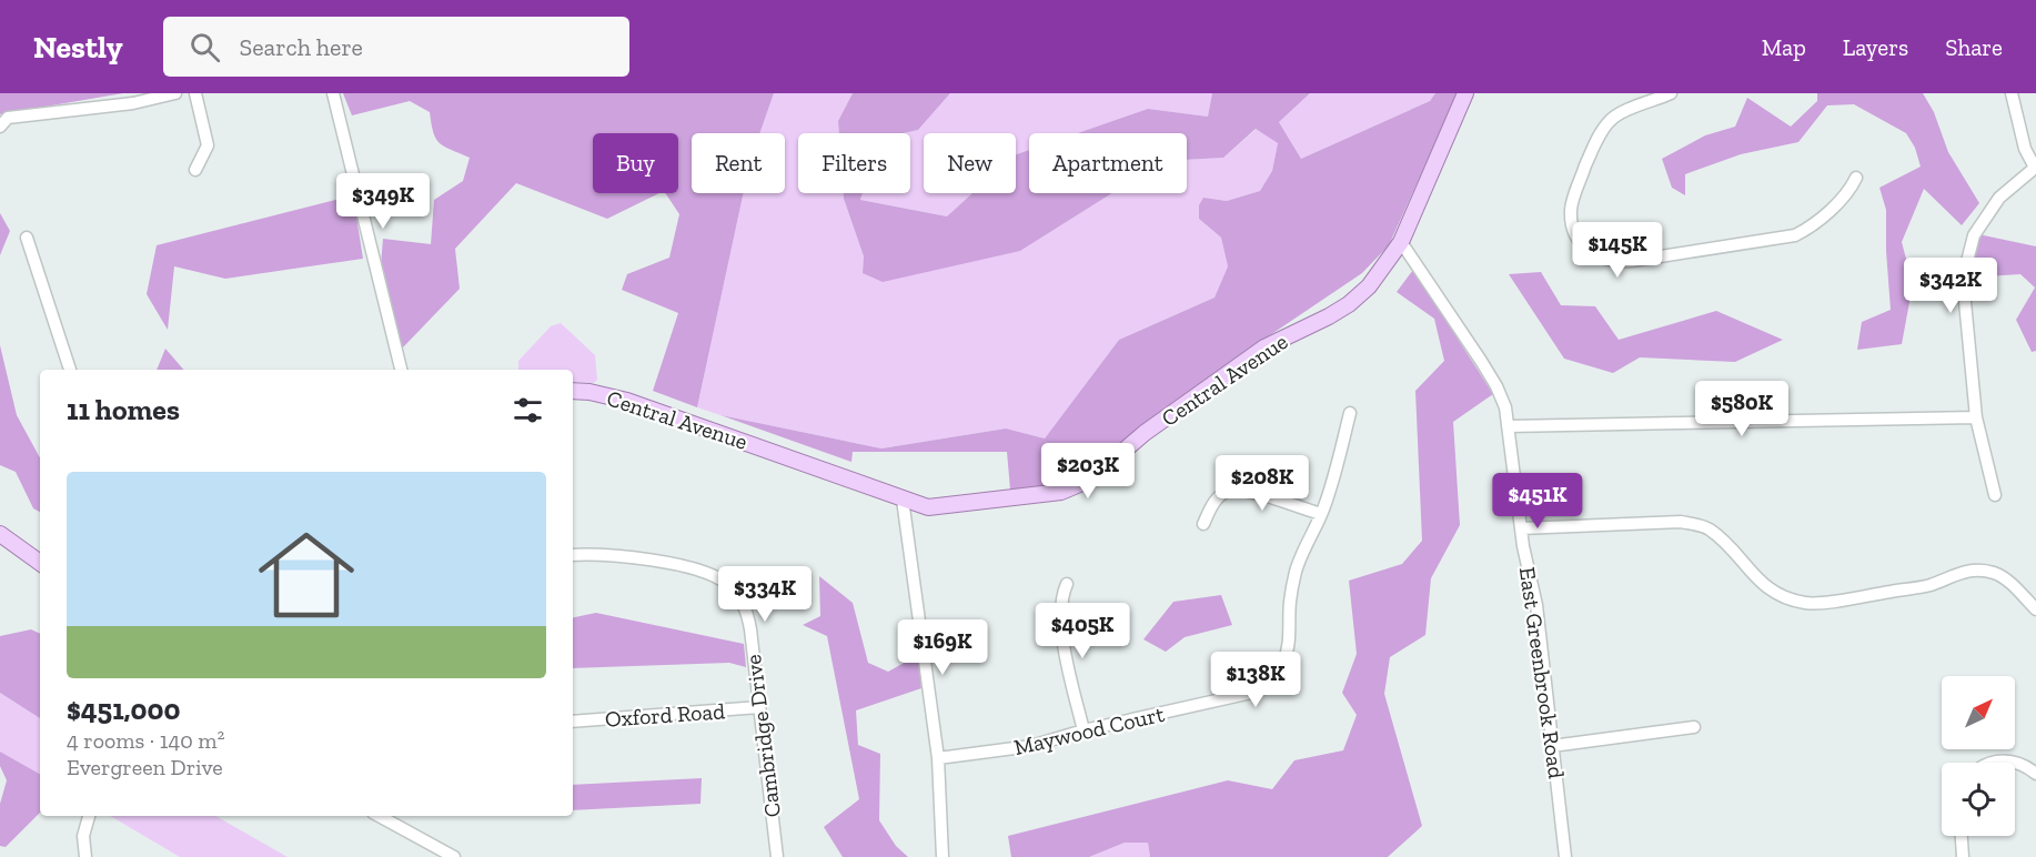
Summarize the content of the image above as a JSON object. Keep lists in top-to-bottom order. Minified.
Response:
{"streets":{"main road":["Central Avenue"],"street":["East Greenbrook Road","Oxford Road","Maywood Court","Cambridge Drive"]},"crossings":[["Central Avenue","East Greenbrook Road"],["Oxford Road","Cambridge Drive"]],"north":"top right","page":{"header":"Nestly","search":"Search here","nav":["Map","Layers","Share"],"chip":["Buy","Rent","Filters","New","Apartment"],"price":["$349K","$145K","$342K","$580K","$203K","$208K","$451K","$334K","$405K","$169K","$138K"],"heading":"11 homes","list":[{"name":"$451,000","note":"4 rooms · 140 m² · Evergreen Drive"}]}}
